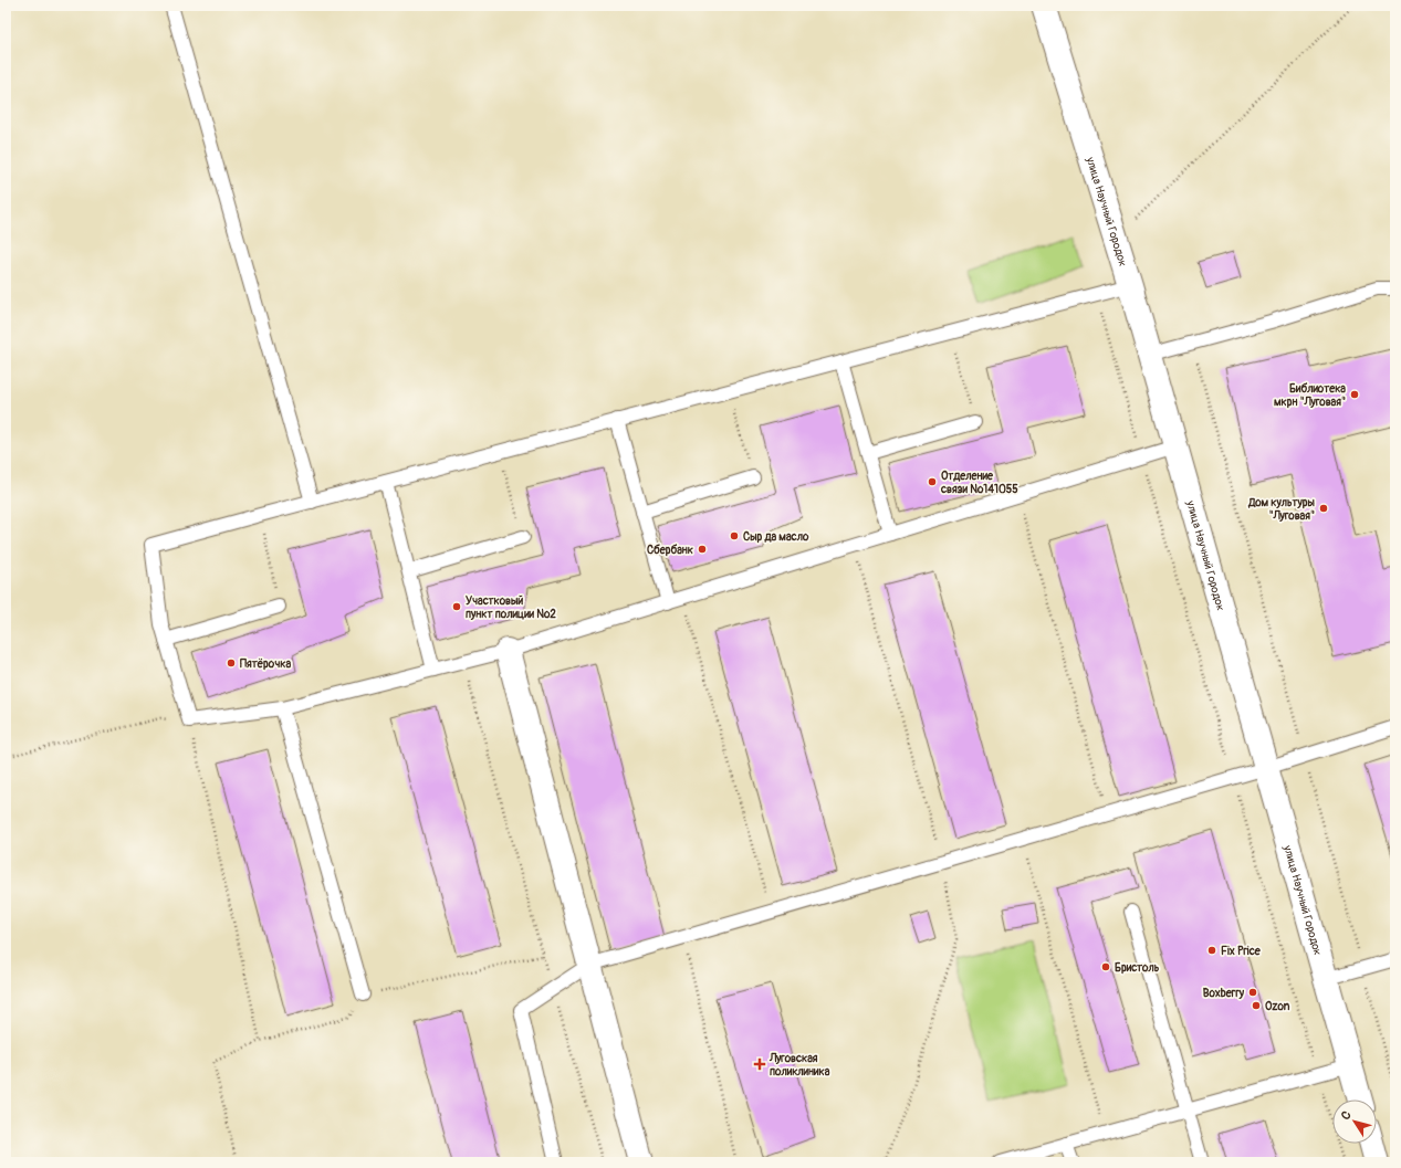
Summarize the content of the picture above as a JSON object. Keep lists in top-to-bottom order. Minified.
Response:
{"streets":{"street":["улица Научный Городок"]},"places":{"other":["Библиотека мкрн \"Луговая\"","Отделение связи №141055","Дом культуры \"Луговая\"","Сыр да масло","Сбербанк","Участковый пункт полиции №2","Пятёрочка","Fix Price","Бристоль","Boxberry","Ozon"],"health":["Луговская поликлиника"]},"north":"top left"}
